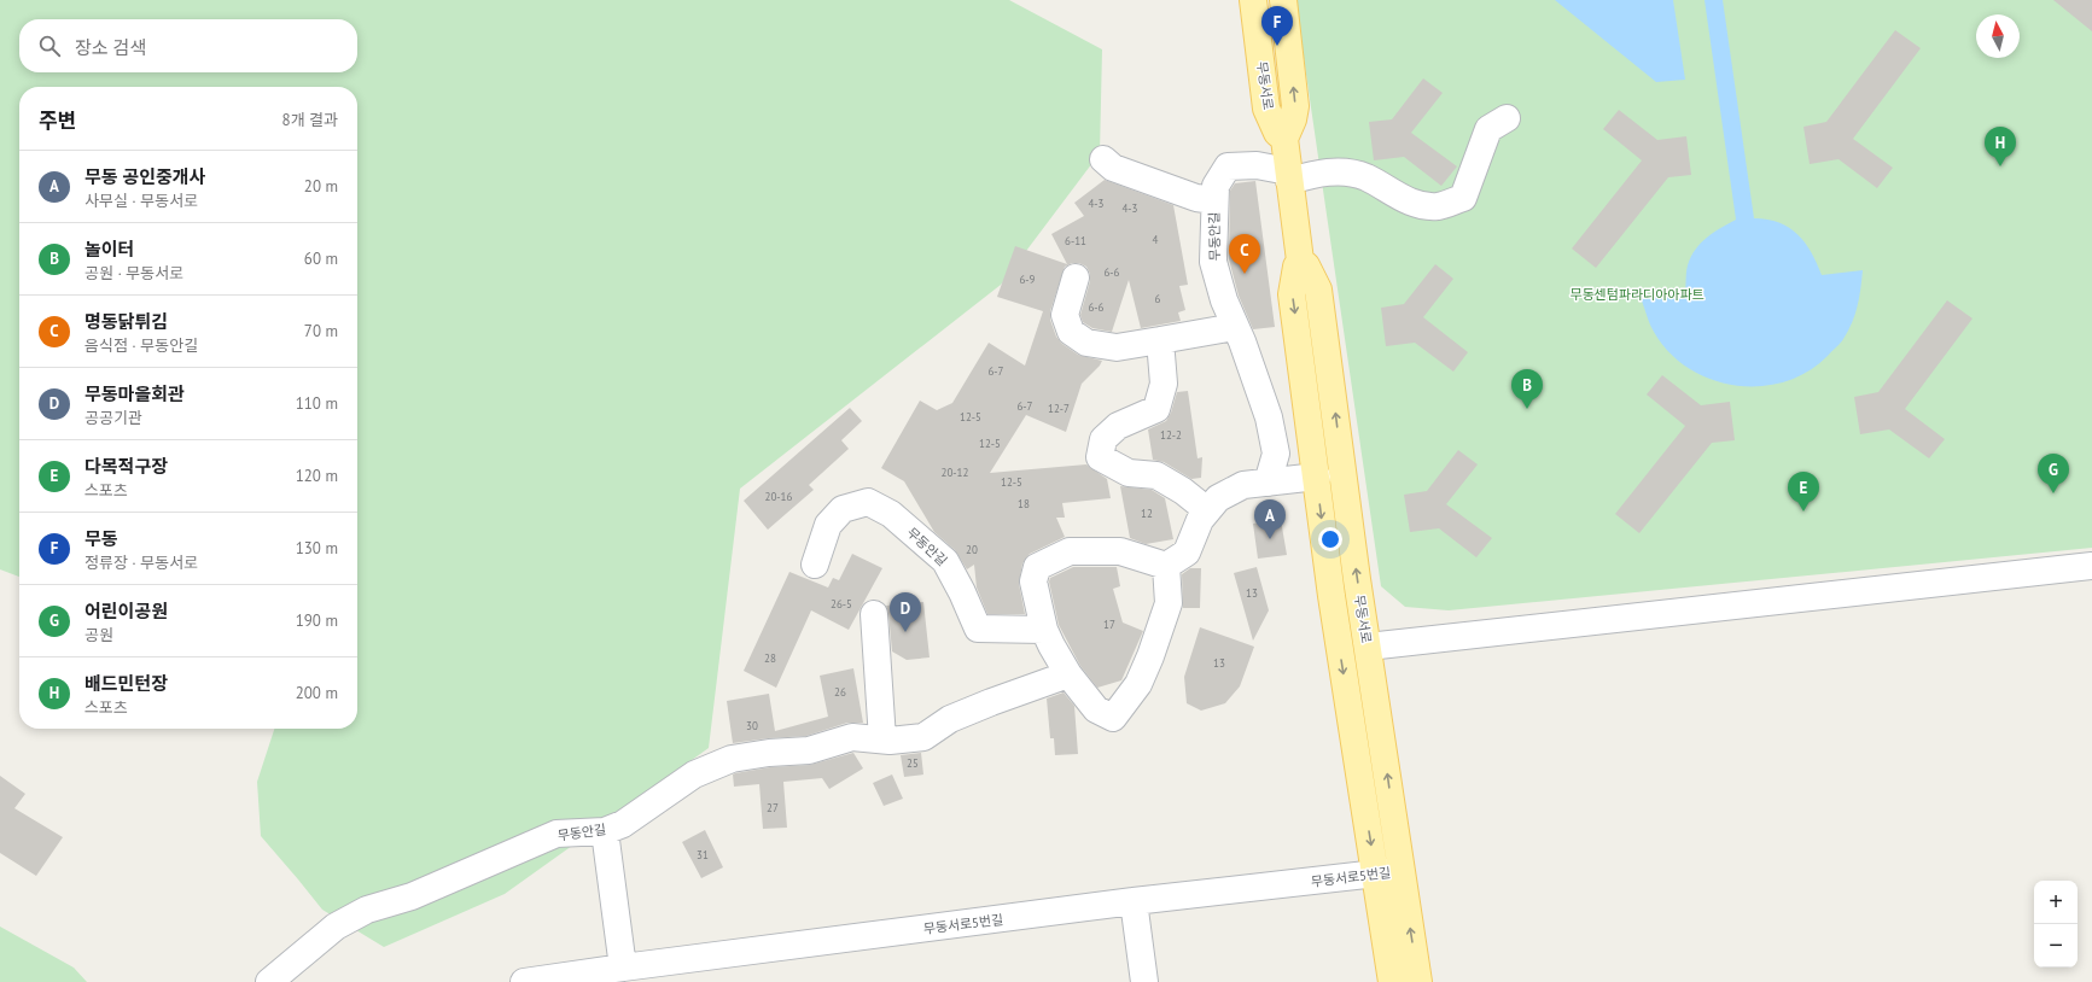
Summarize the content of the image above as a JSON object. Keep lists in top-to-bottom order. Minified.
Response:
{"streets":{"main road":["무동서로"],"street":["무동안길","무동서로5번길"]},"crossings":[["무동서로","무동안길"],["무동서로","무동서로5번길"]],"parks":["무동센텀파라디아아파트"],"house_numbers":["4-3","4-3","4","6-11","6-6","6-9","6","6-6","6-7","6-7","12-7","12-5","12-2","12-5","20-12","12-5","20-16","18","12","20","13","26-5","17","28","13","26","30","25","27","31"],"north":"top","page":{"pins":["F","H","C","B","G","E","A","D"],"search":"장소 검색","heading":["주변","8개 결과"],"list":[{"mark":"A","name":"무동 공인중개사","note":"사무실 · 무동서로","value":"20 m"},{"mark":"B","name":"놀이터","note":"공원 · 무동서로","value":"60 m"},{"mark":"C","name":"명동닭튀김","note":"음식점 · 무동안길","value":"70 m"},{"mark":"D","name":"무동마을회관","note":"공공기관","value":"110 m"},{"mark":"E","name":"다목적구장","note":"스포츠","value":"120 m"},{"mark":"F","name":"무동","note":"정류장 · 무동서로","value":"130 m"},{"mark":"G","name":"어린이공원","note":"공원","value":"190 m"},{"mark":"H","name":"배드민턴장","note":"스포츠","value":"200 m"}],"map_buttons":["+","−"]}}
